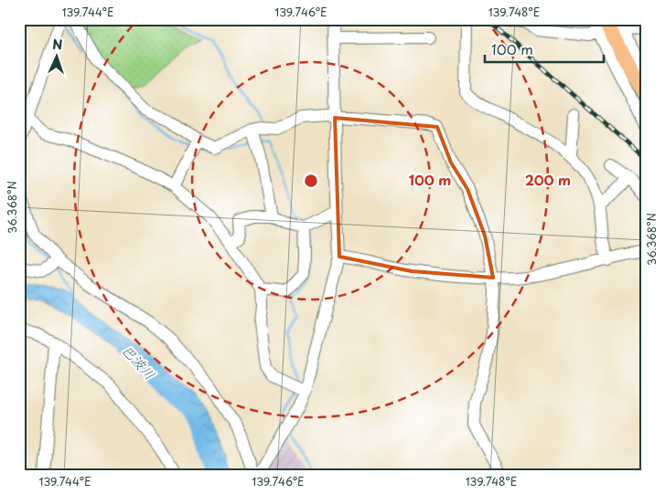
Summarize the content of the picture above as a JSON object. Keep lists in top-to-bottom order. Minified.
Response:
{"water":["巴波川"],"scale_bar":"100 m","north":"top","coordinates":["139.744°E","139.746°E","139.748°E","36.368°N"],"rings":["100 m","200 m"]}
